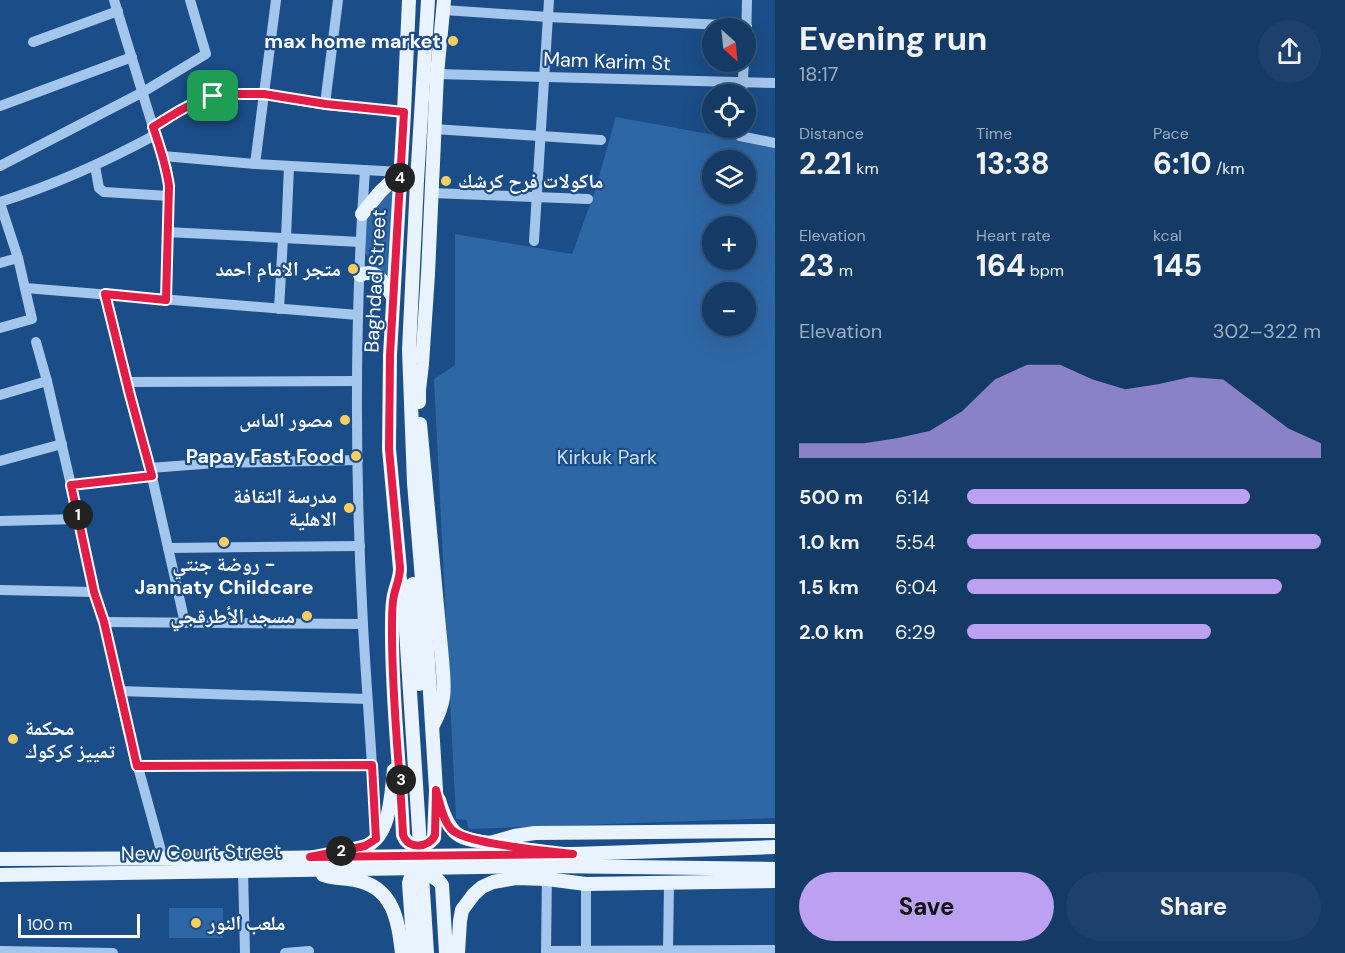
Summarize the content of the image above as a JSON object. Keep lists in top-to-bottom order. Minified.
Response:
{"streets":{"main road":["Baghdad Street","New Court Street"],"street":["Mam Karim St"]},"parks":["Kirkuk Park"],"places":["max home market","ماكولات فرح كرشك","متجر الامام احمد","مصور الماس","Papay Fast Food","مدرسة الثقافة الاهلية","روضة جنتي - Jannaty Childcare","مسجد الأطرقجي","محكمة تمييز كركوك","ملعب النور"],"scale_bar":"100 m","north":"bottom right","page":{"heading":["Evening run","18:17"],"map_buttons":["+","−"],"stats":[["Distance","2.21 km"],["Time","13:38"],["Pace","6:10 /km"],["Elevation","23 m"],["Heart rate","164 bpm"],["kcal","145"]],"pins":["4","1","3","2"],"chart":["Elevation","302–322 m"],"list":[{"name":"500 m","note":"6:14"},{"name":"1.0 km","note":"5:54"},{"name":"1.5 km","note":"6:04"},{"name":"2.0 km","note":"6:29"}],"buttons":["Save","Share"],"scale":"100 m"}}
